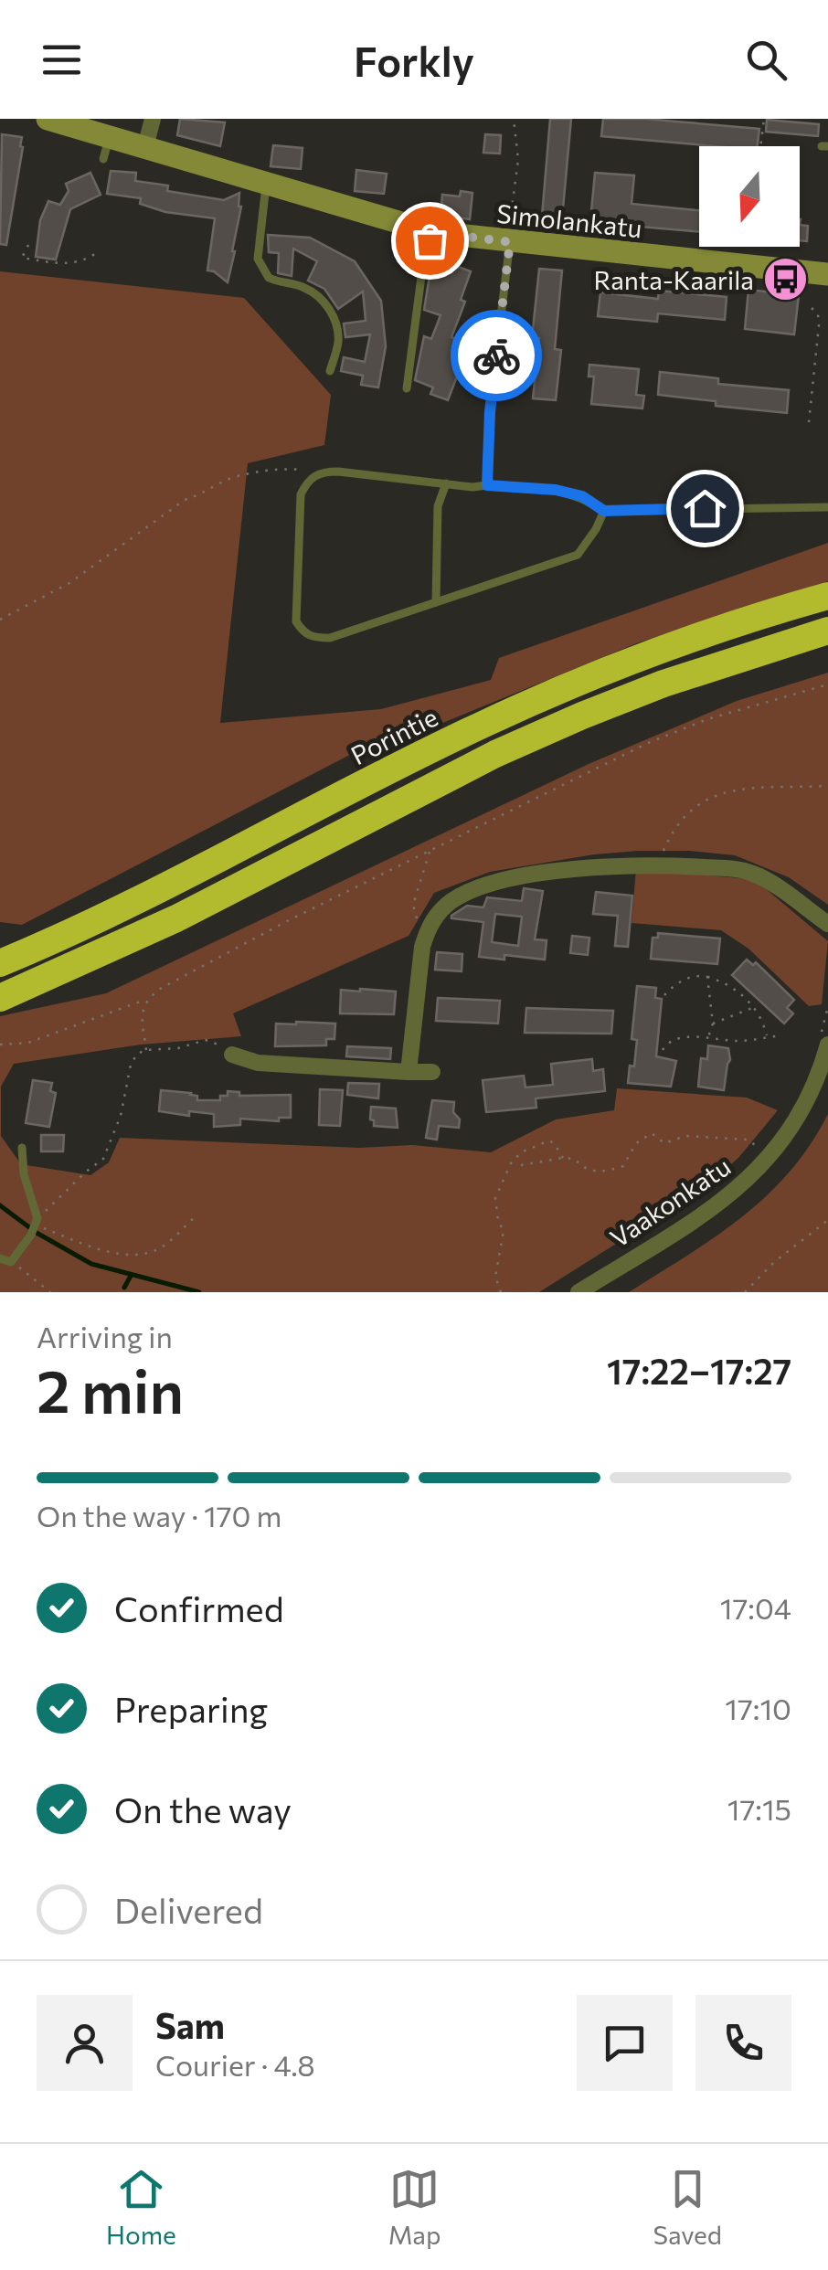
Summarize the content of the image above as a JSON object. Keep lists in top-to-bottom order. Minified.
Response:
{"streets":{"highway":["Porintie"],"street":["Simolankatu","Vaakonkatu"]},"places":{"bus stop":["Ranta-Kaarila"]},"north":"bottom","page":{"header":"Forkly","heading":["2 min","Arriving in","17:22–17:27"],"panel":["Sam","Courier · 4.8"],"bar":"On the way · 170 m","list":[["Confirmed","17:04"],["Preparing","17:10"],["On the way","17:15"],"Delivered"],"tabs":["Home","Map","Saved"]}}
